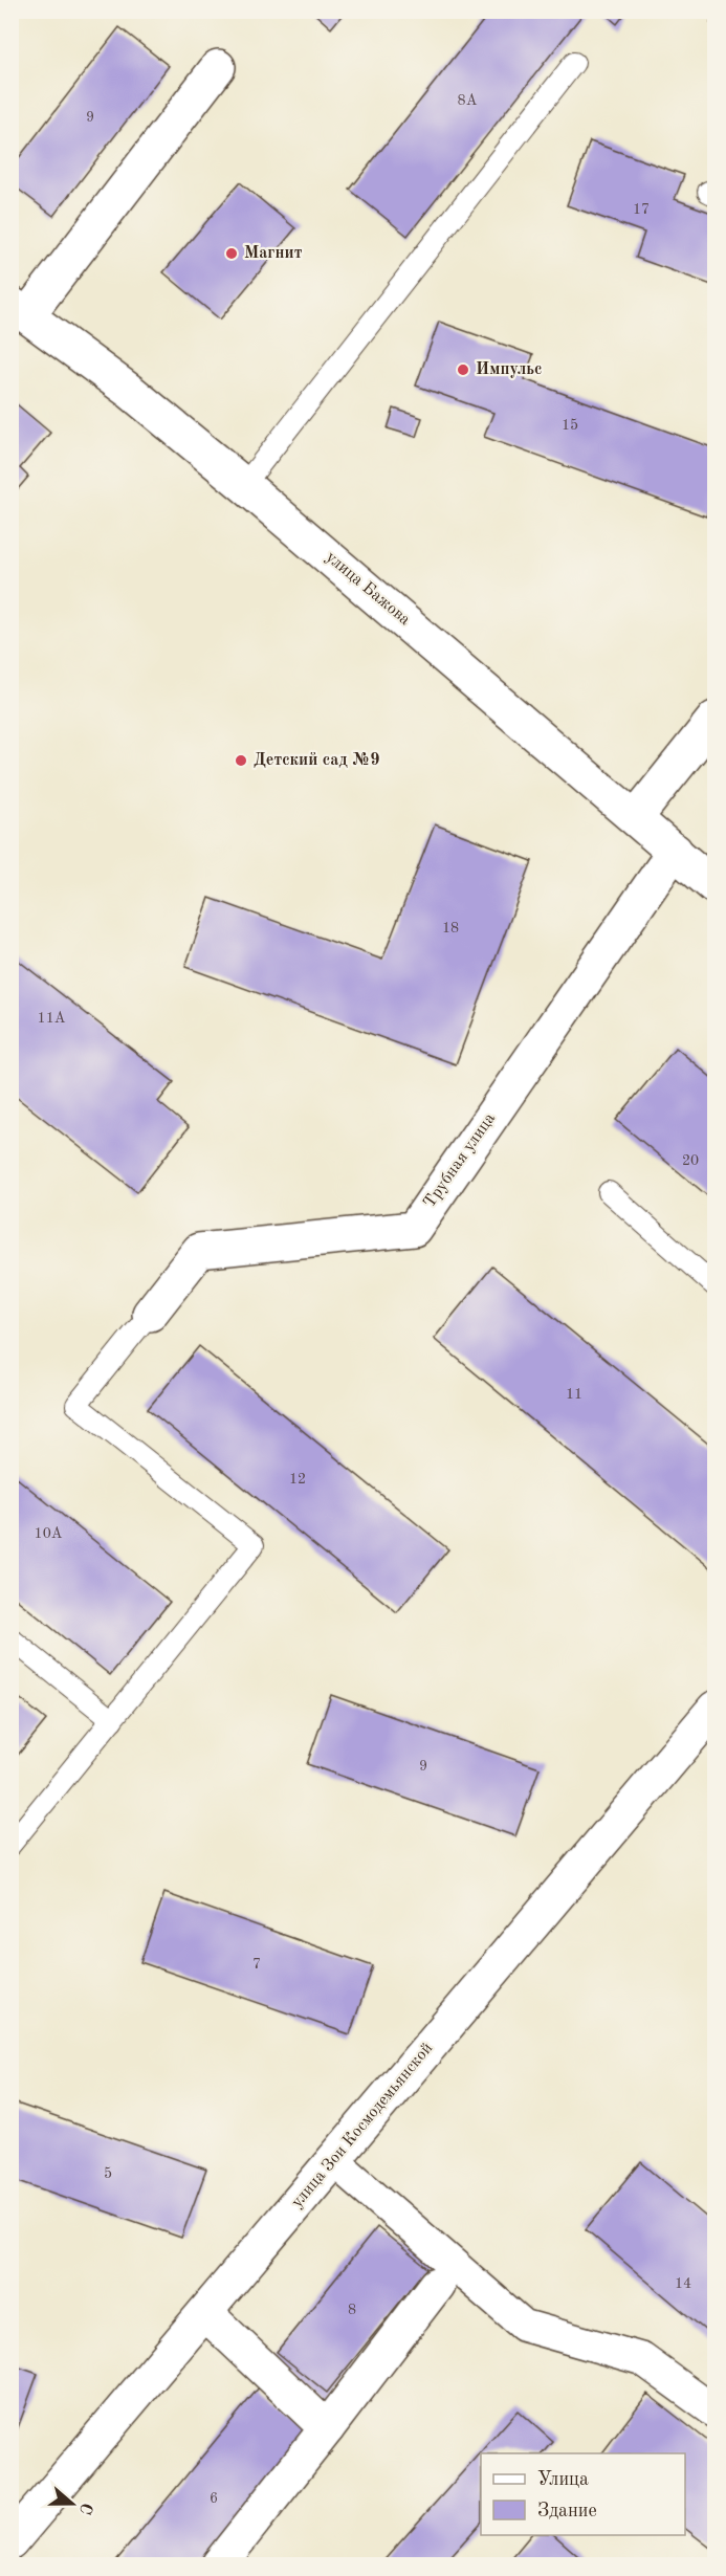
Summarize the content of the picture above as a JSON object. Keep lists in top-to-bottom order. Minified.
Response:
{"streets":{"street":["улица Бажова","Трубная улица","улица Зои Космодемьянской"]},"crossings":[["улица Бажова","Трубная улица"]],"places":["Магнит","Импульс","Детский сад №9"],"house_numbers":["8А","9","17","15","18","11А","20","11","12","10А","9","7","5","14","8","6"],"legend":["Улица","Здание"],"north":"right"}
